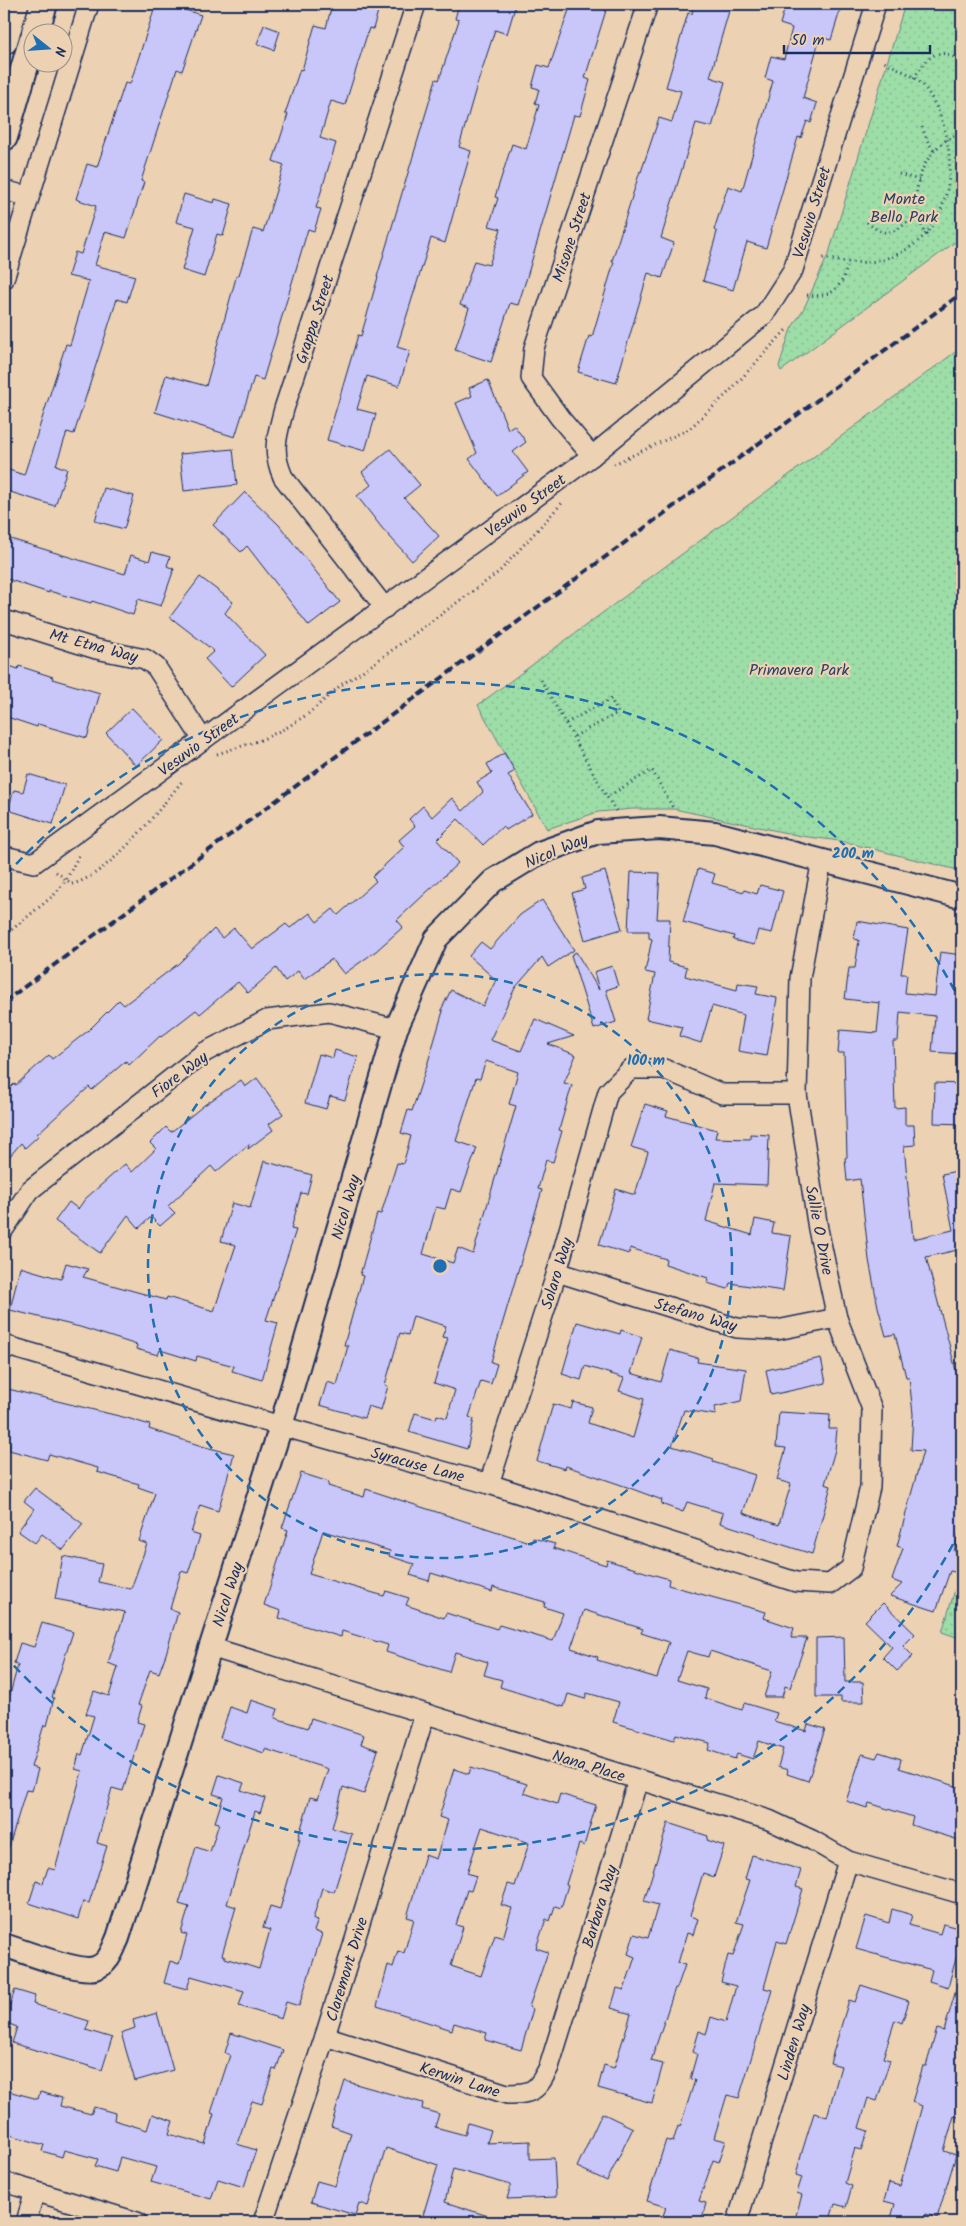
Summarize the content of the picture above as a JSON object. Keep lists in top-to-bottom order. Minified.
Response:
{"streets":{"street":["Vesuvio Street","Misone Street","Grappa Street","Mt Etna Way","Nicol Way","Fiore Way","Sallie O Drive","Solaro Way","Stefano Way","Syracuse Lane","Nana Place","Barbara Way","Claremont Drive","Linden Way","Kerwin Lane"]},"crossings":[["Vesuvio Street","Misone Street"],["Vesuvio Street","Grappa Street"],["Vesuvio Street","Mt Etna Way"],["Nicol Way","Fiore Way"],["Nicol Way","Sallie O Drive"],["Nicol Way","Syracuse Lane"],["Nicol Way","Nana Place"],["Sallie O Drive","Solaro Way"],["Sallie O Drive","Stefano Way"],["Sallie O Drive","Syracuse Lane"],["Solaro Way","Stefano Way"],["Solaro Way","Syracuse Lane"],["Nana Place","Barbara Way"],["Nana Place","Claremont Drive"],["Nana Place","Linden Way"],["Barbara Way","Kerwin Lane"],["Claremont Drive","Kerwin Lane"]],"parks":["Monte Bello Park","Primavera Park"],"scale_bar":"50 m","north":"right","rings":["200 m","100 m"]}
